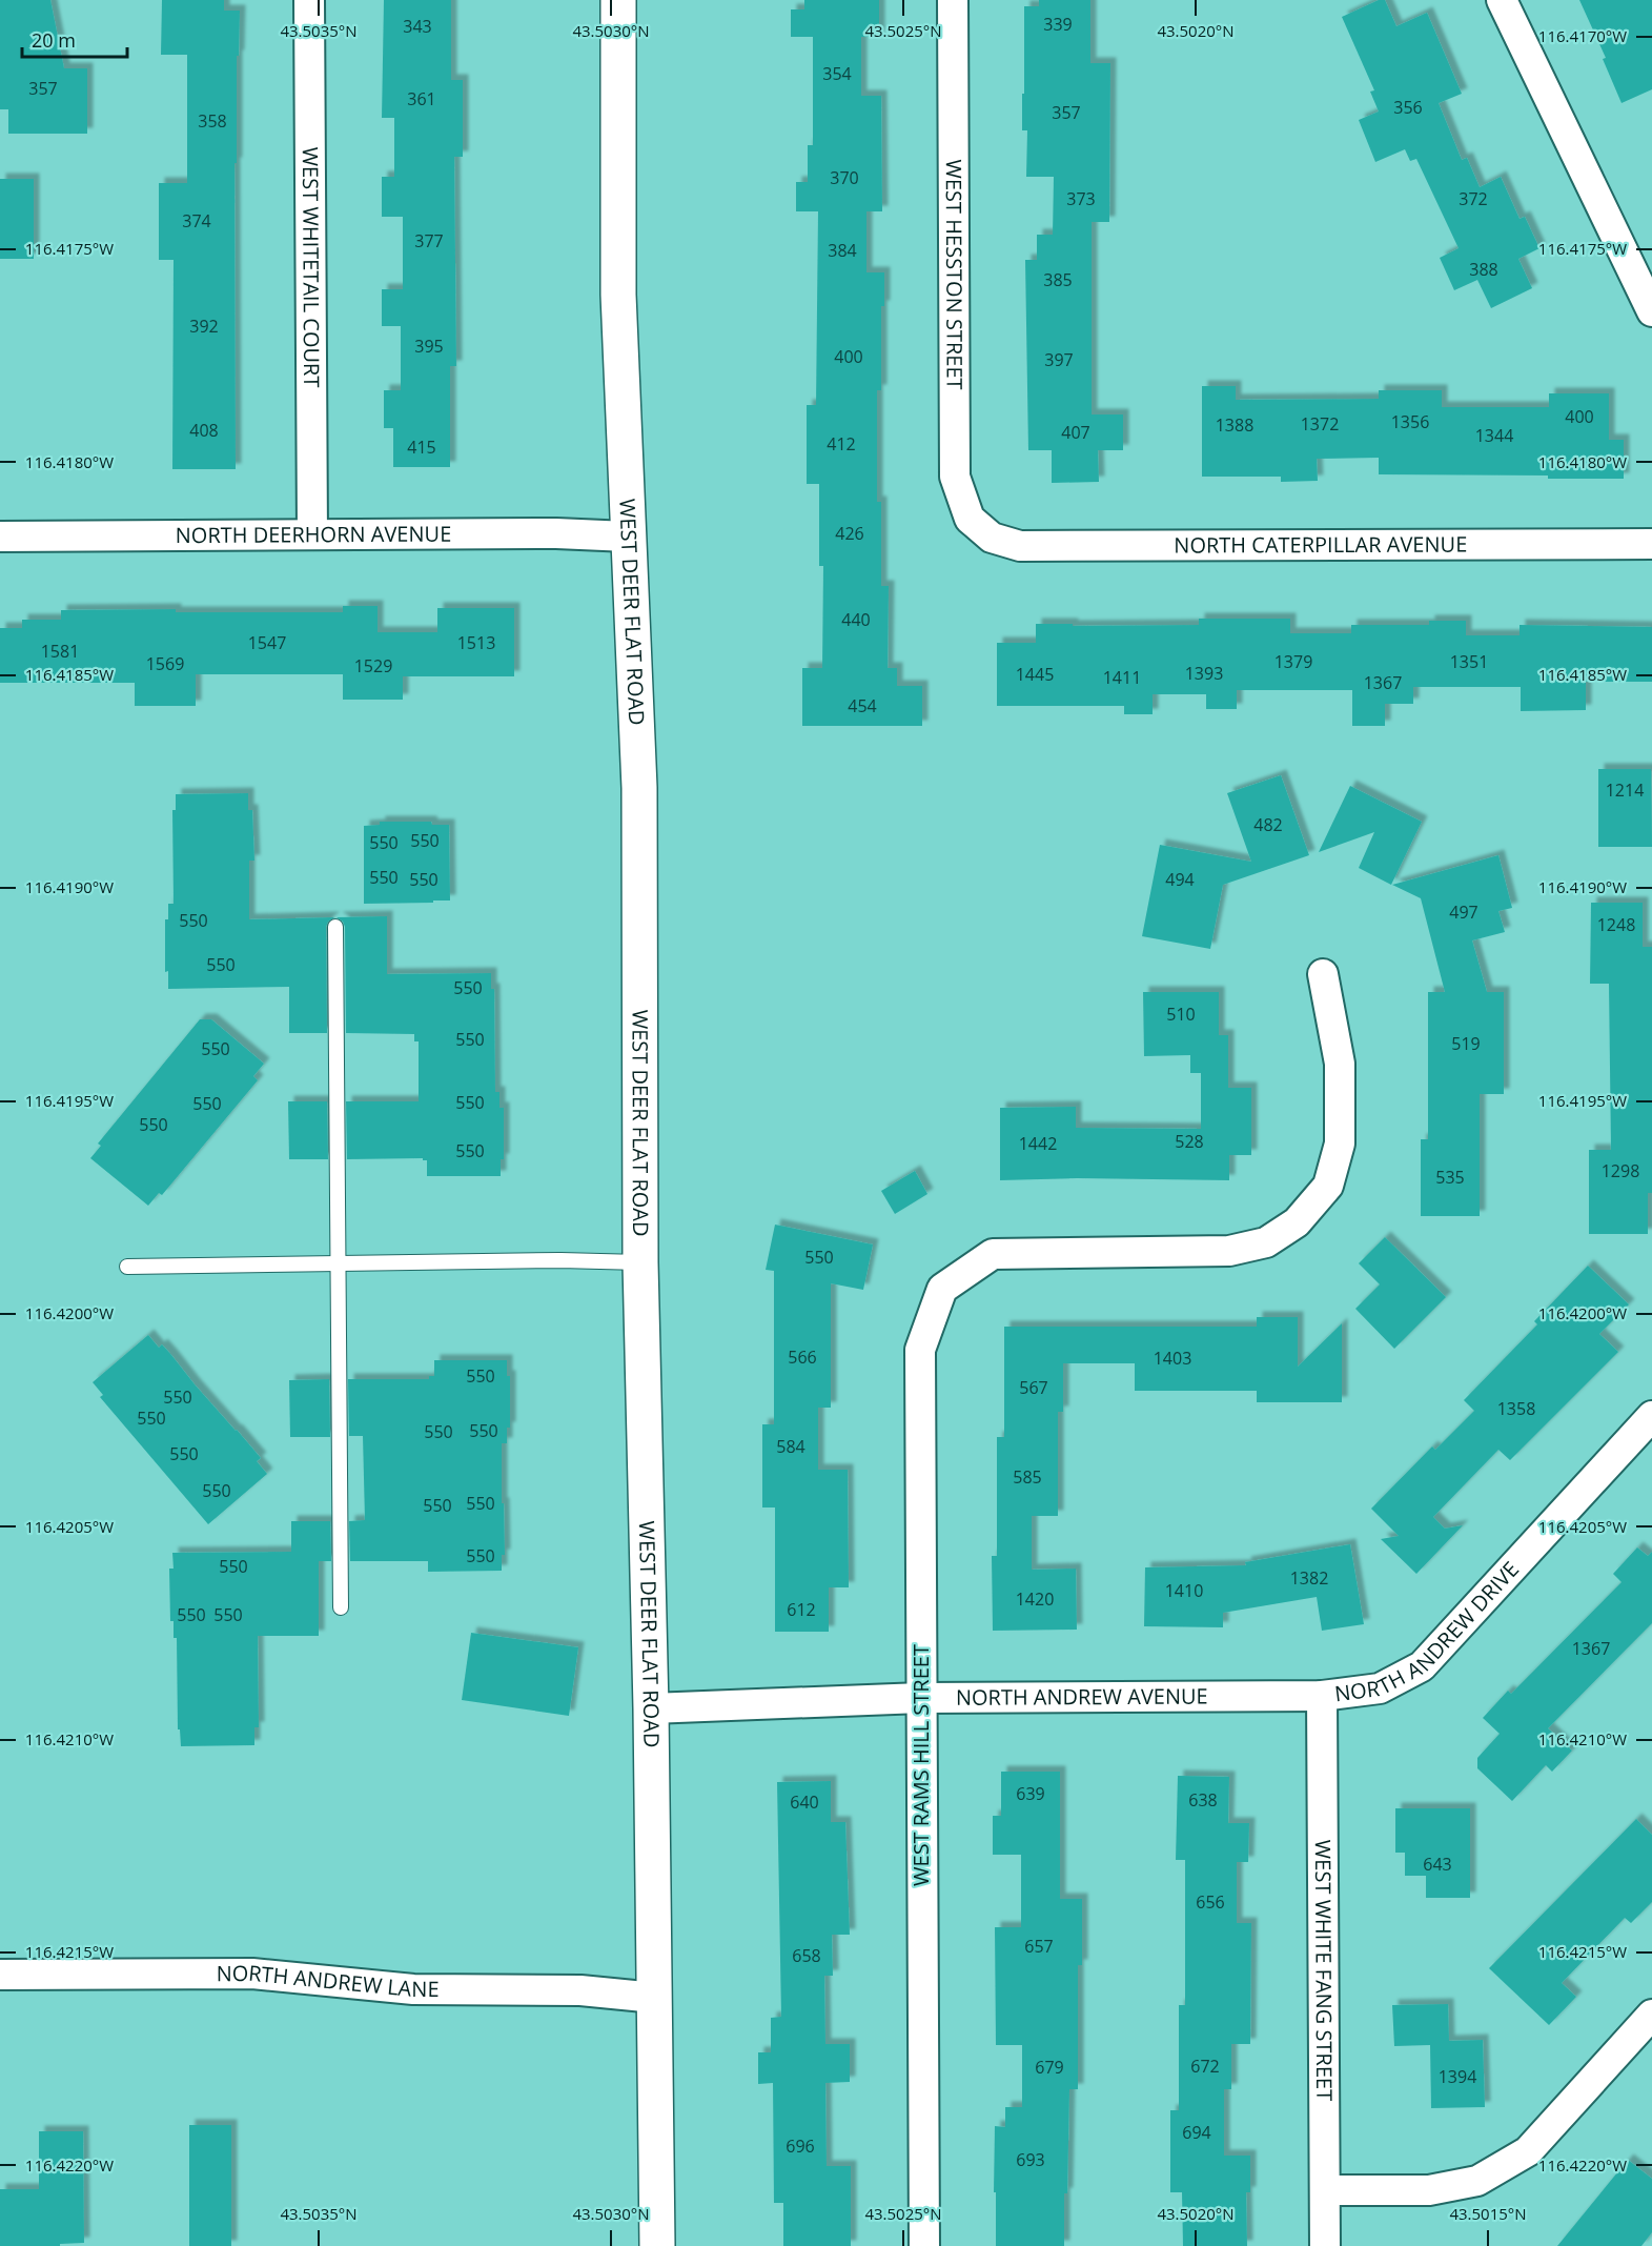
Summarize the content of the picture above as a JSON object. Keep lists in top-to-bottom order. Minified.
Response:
{"streets":{"main road":["WEST DEER FLAT ROAD"],"street":["WEST WHITETAIL COURT","WEST HESSTON STREET","NORTH DEERHORN AVENUE","NORTH CATERPILLAR AVENUE","NORTH ANDREW DRIVE","NORTH ANDREW AVENUE","WEST RAMS HILL STREET","WEST WHITE FANG STREET","NORTH ANDREW LANE"]},"crossings":[["WEST WHITETAIL COURT","NORTH DEERHORN AVENUE"],["WEST HESSTON STREET","NORTH CATERPILLAR AVENUE"],["NORTH DEERHORN AVENUE","WEST DEER FLAT ROAD"],["WEST DEER FLAT ROAD","NORTH ANDREW AVENUE"],["WEST DEER FLAT ROAD","NORTH ANDREW LANE"],["NORTH ANDREW DRIVE","NORTH ANDREW AVENUE"],["NORTH ANDREW DRIVE","WEST WHITE FANG STREET"],["NORTH ANDREW AVENUE","WEST RAMS HILL STREET"],["NORTH ANDREW AVENUE","WEST WHITE FANG STREET"]],"house_numbers":["339","343","354","357","361","356","357","358","370","373","372","374","377","384","388","385","392","395","400","397","400","1356","1372","1388","408","407","1344","412","415","426","440","1547","1513","1581","1379","1351","1569","1529","1393","1445","1411","1367","454","1214","482","550","550","550","550","494","497","550","1248","550","550","510","550","519","550","550","550","550","528","1442","550","1298","535","550","566","1403","550","567","550","1358","550","550","550","584","550","585","550","550","550","550","550","1382","1410","1420","612","550","550","1367","639","638","640","643","656","657","658","672","679","1394","694","696","693"],"scale_bar":"20 m","coordinates":["43.5035°N","43.5030°N","43.5025°N","43.5020°N","116.4170°W","116.4175°W","116.4180°W","116.4185°W","116.4190°W","116.4195°W","116.4200°W","116.4205°W","116.4210°W","116.4215°W","116.4220°W","43.5015°N"]}
